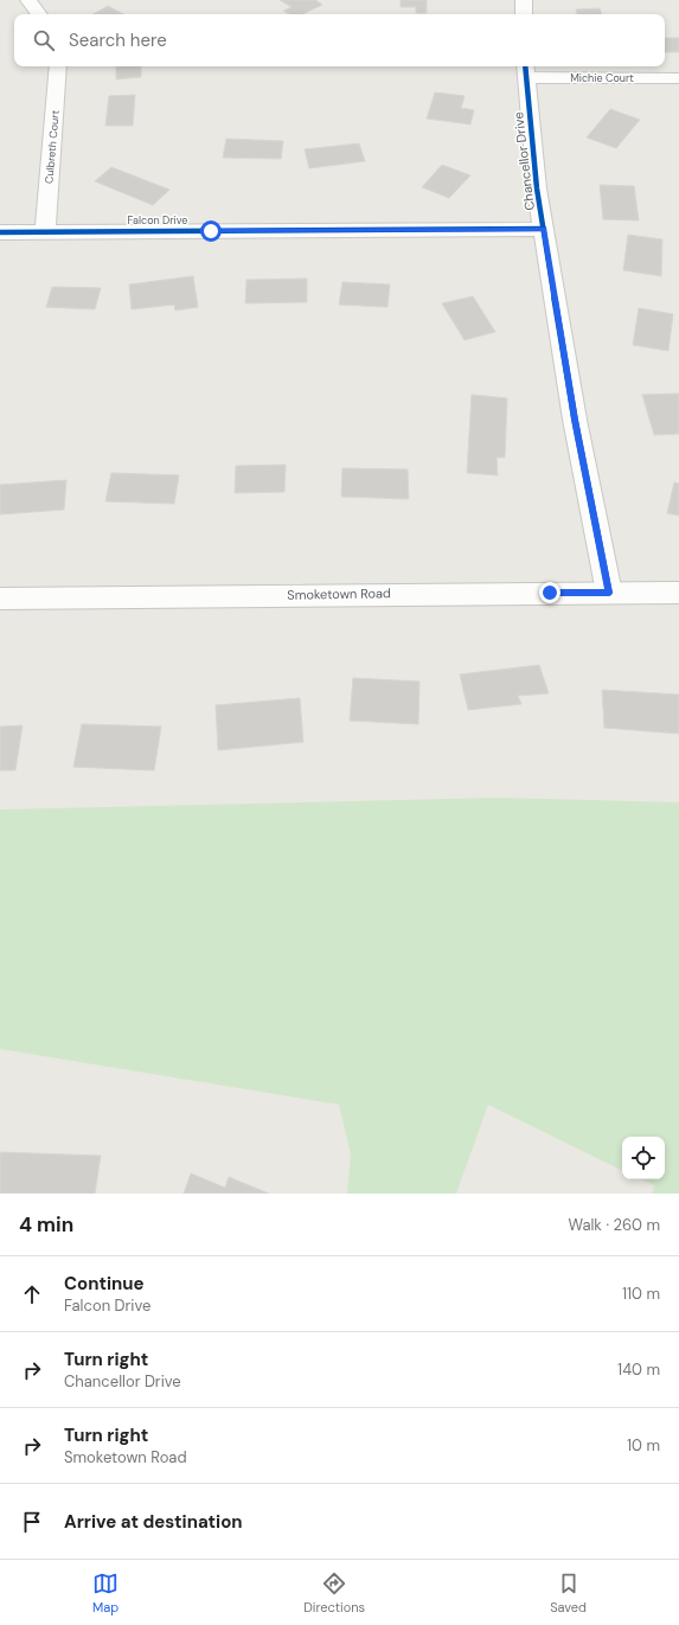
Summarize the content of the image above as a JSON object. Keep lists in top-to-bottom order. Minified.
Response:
{"streets":{"street":["Michie Court","Culbreth Court","Chancellor Drive","Falcon Drive","Smoketown Road"]},"crossings":[["Michie Court","Chancellor Drive"],["Culbreth Court","Falcon Drive"],["Chancellor Drive","Falcon Drive"],["Chancellor Drive","Smoketown Road"]],"page":{"search":"Search here","heading":["4 min","Walk · 260 m"],"list":[["Continue","Falcon Drive","110 m"],["Turn right","Chancellor Drive","140 m"],["Turn right","Smoketown Road","10 m"],"Arrive at destination"],"nav":["Map","Directions","Saved"]}}
